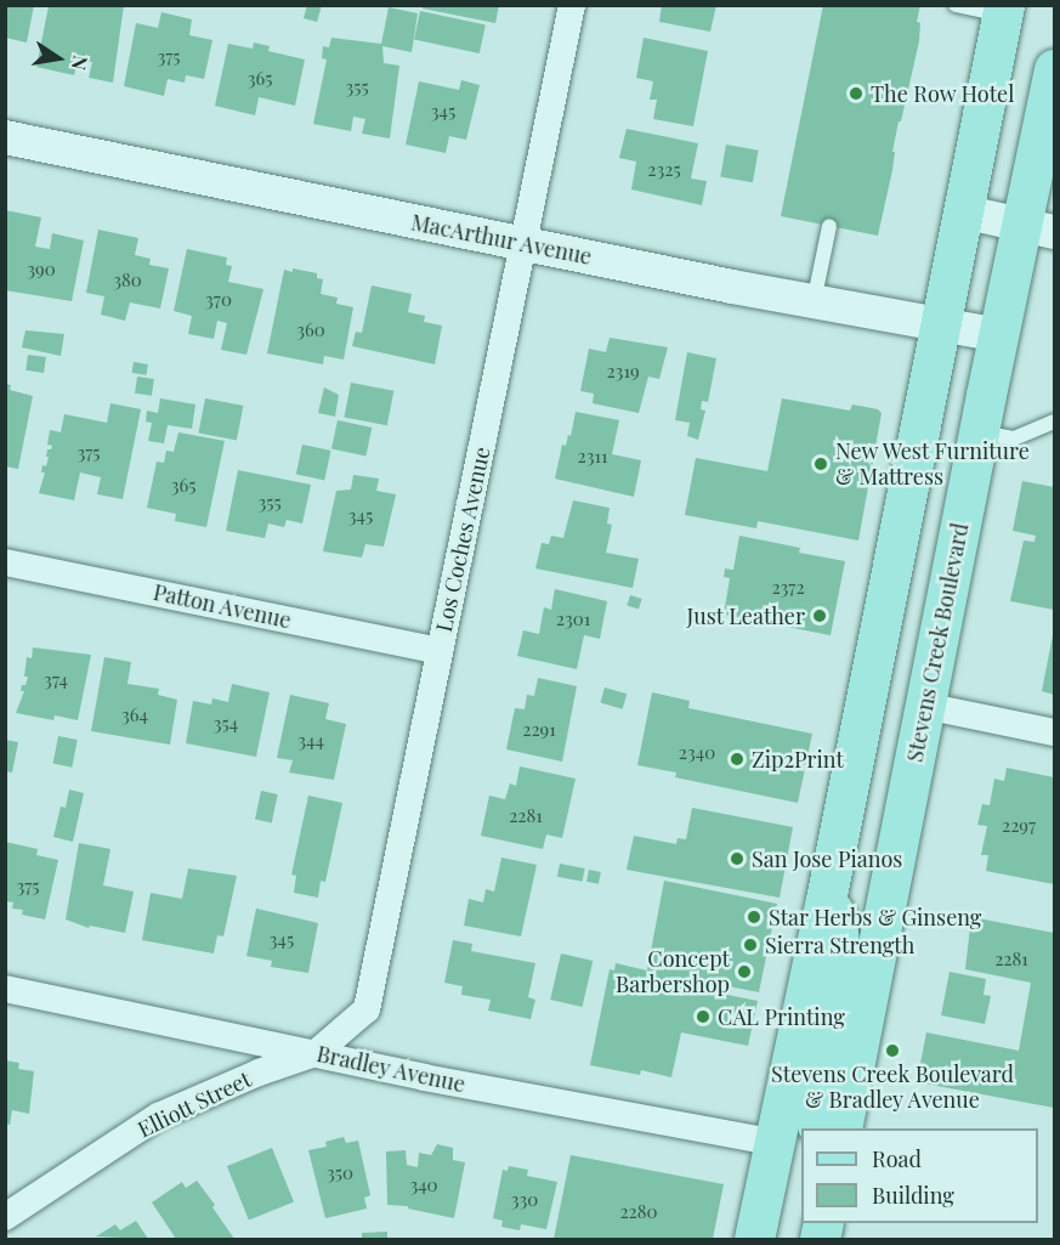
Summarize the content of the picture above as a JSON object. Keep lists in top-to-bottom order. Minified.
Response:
{"streets":{"main road":["Stevens Creek Boulevard"],"street":["MacArthur Avenue","Los Coches Avenue","Patton Avenue","Bradley Avenue","Elliott Street"]},"crossings":[["MacArthur Avenue","Los Coches Avenue"],["MacArthur Avenue","Stevens Creek Boulevard"],["Los Coches Avenue","Patton Avenue"],["Los Coches Avenue","Bradley Avenue"],["Los Coches Avenue","Elliott Street"],["Bradley Avenue","Elliott Street"]],"places":["The Row Hotel","New West Furniture & Mattress","Just Leather","Zip2Print","San Jose Pianos","Star Herbs & Ginseng","Sierra Strength","Concept Barbershop","CAL Printing","Stevens Creek Boulevard & Bradley Avenue"],"house_numbers":["375","365","355","345","2325","390","380","370","360","2319","375","2311","365","355","345","2372","2301","374","364","354","2291","344","2340","2281","2297","375","345","2281","350","340","330","2280"],"legend":["Road","Building"],"north":"right"}
